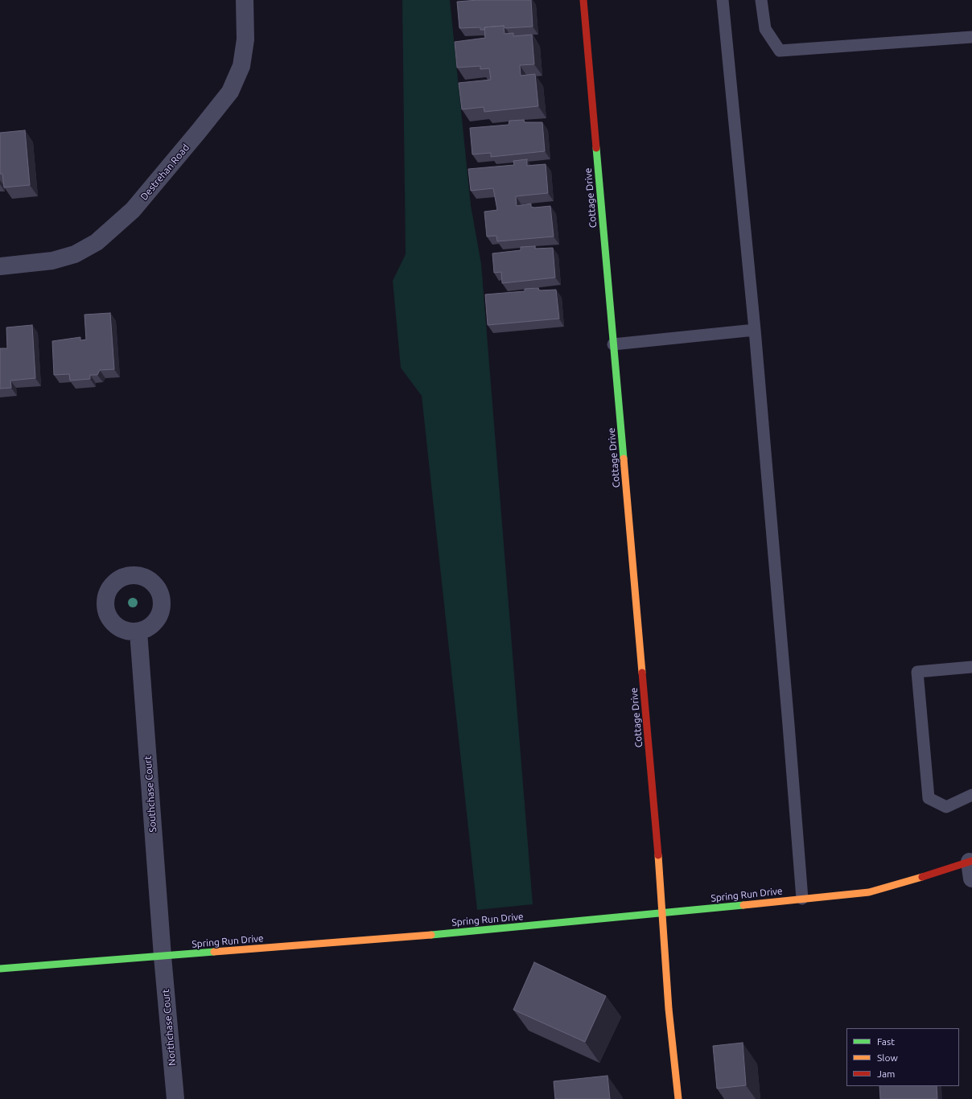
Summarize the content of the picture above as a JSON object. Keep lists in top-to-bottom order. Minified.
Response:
{"streets":{"street":["Destrehan Road","Cottage Drive","Southchase Court","Spring Run Drive","Northchase Court"]},"crossings":[["Cottage Drive","Spring Run Drive"],["Southchase Court","Spring Run Drive"],["Southchase Court","Northchase Court"],["Spring Run Drive","Northchase Court"]],"legend":["Fast","Slow","Jam"]}
